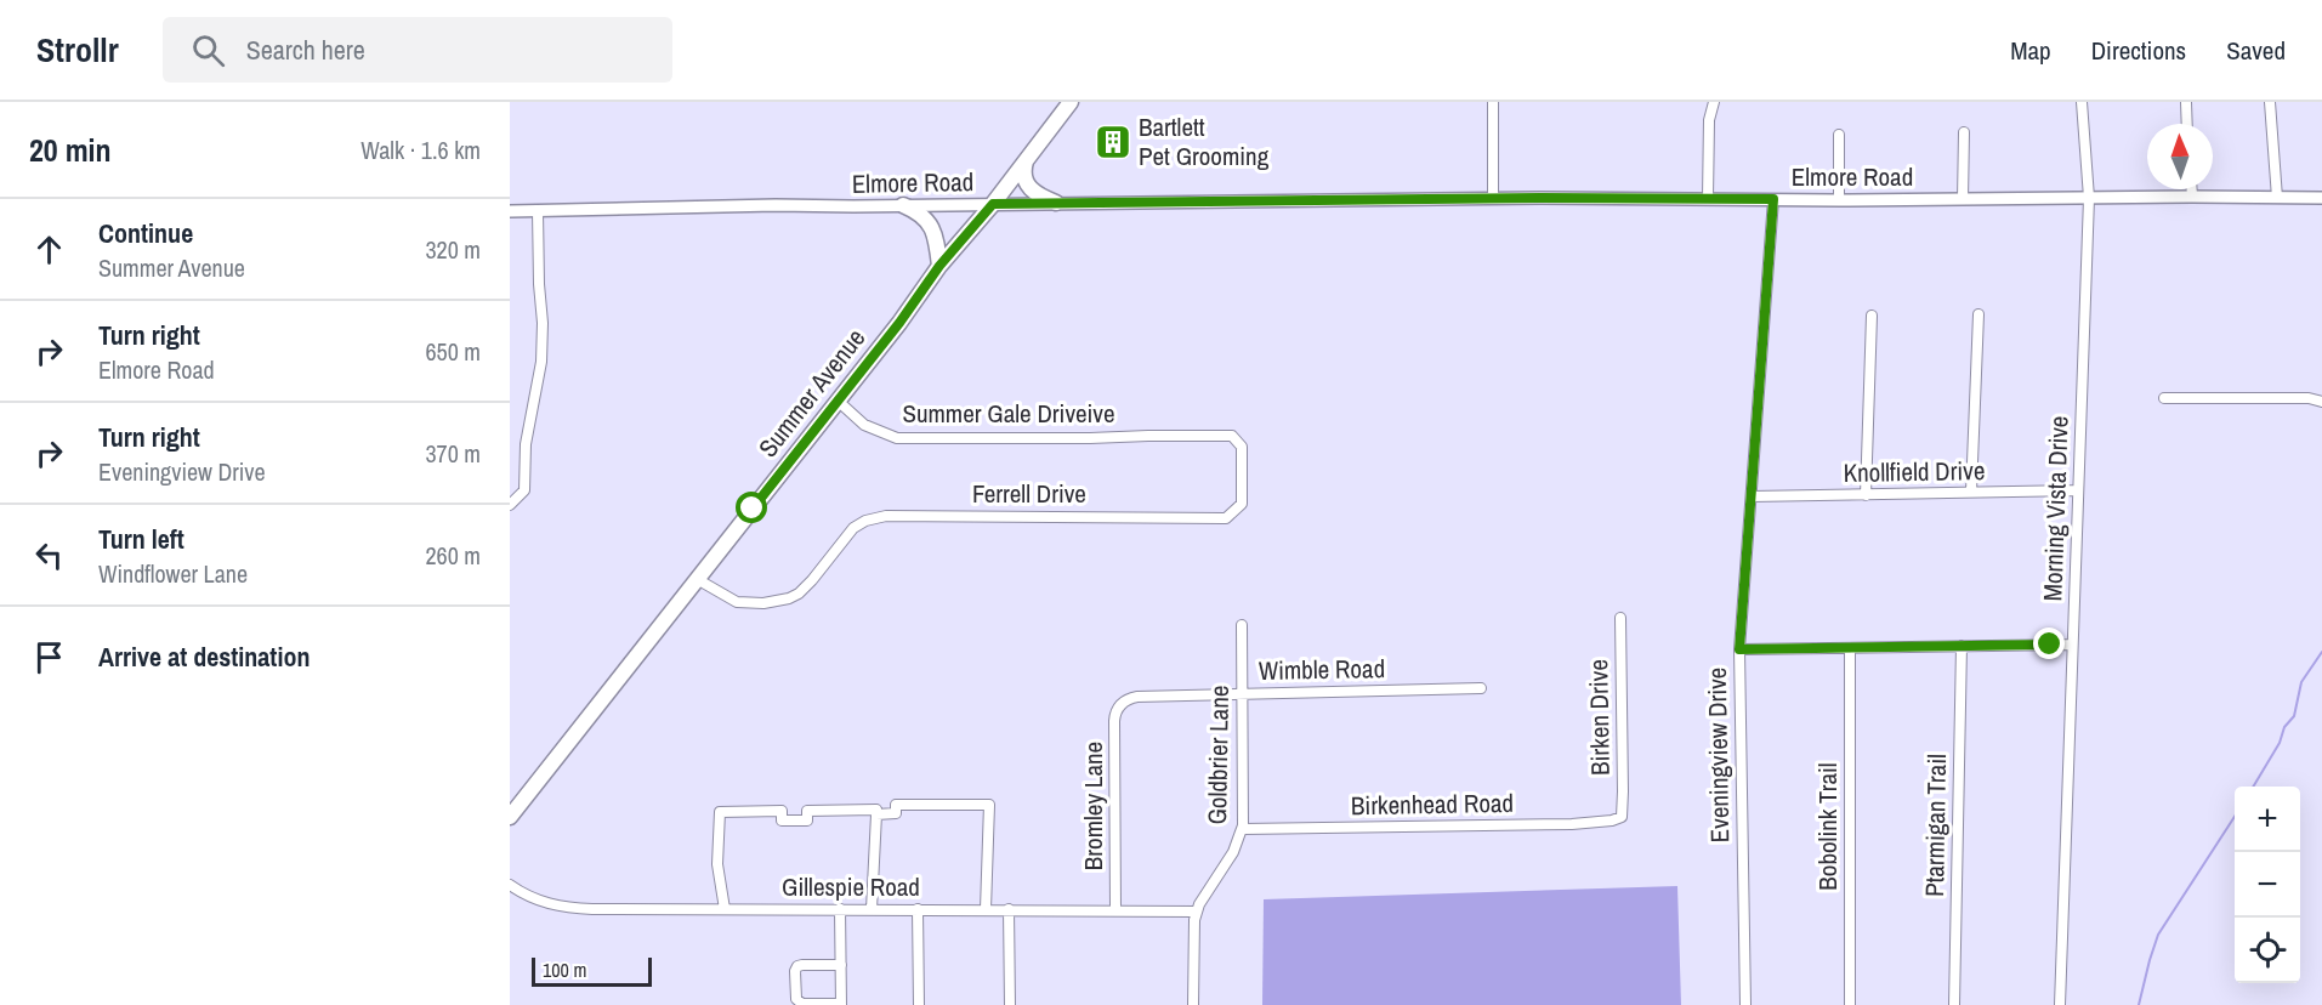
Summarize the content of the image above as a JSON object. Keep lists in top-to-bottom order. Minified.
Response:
{"streets":{"main road":["Summer Avenue"],"street":["Elmore Road","Summer Gale Driveive","Knollfield Drive","Ferrell Drive","Morning Vista Drive","Wimble Road","Birken Drive","Goldbrier Lane","Eveningview Drive","Birkenhead Road","Bromley Lane","Ptarmigan Trail","Bobolink Trail","Gillespie Road"]},"crossings":[["Elmore Road","Summer Avenue"],["Elmore Road","Morning Vista Drive"],["Elmore Road","Eveningview Drive"],["Summer Avenue","Summer Gale Driveive"],["Summer Avenue","Ferrell Drive"],["Summer Gale Driveive","Ferrell Drive"],["Knollfield Drive","Morning Vista Drive"],["Knollfield Drive","Eveningview Drive"],["Wimble Road","Goldbrier Lane"],["Wimble Road","Bromley Lane"],["Birken Drive","Birkenhead Road"],["Goldbrier Lane","Birkenhead Road"],["Goldbrier Lane","Gillespie Road"],["Bromley Lane","Gillespie Road"]],"places":{"building":["Bartlett Pet Grooming"]},"scale_bar":"100 m","north":"top","page":{"header":"Strollr","search":"Search here","nav":["Map","Directions","Saved"],"heading":["20 min","Walk · 1.6 km"],"list":[["Continue","Summer Avenue","320 m"],["Turn right","Elmore Road","650 m"],["Turn right","Eveningview Drive","370 m"],["Turn left","Windflower Lane","260 m"],"Arrive at destination"],"map_buttons":["+","−"],"scale":"100 m"}}
